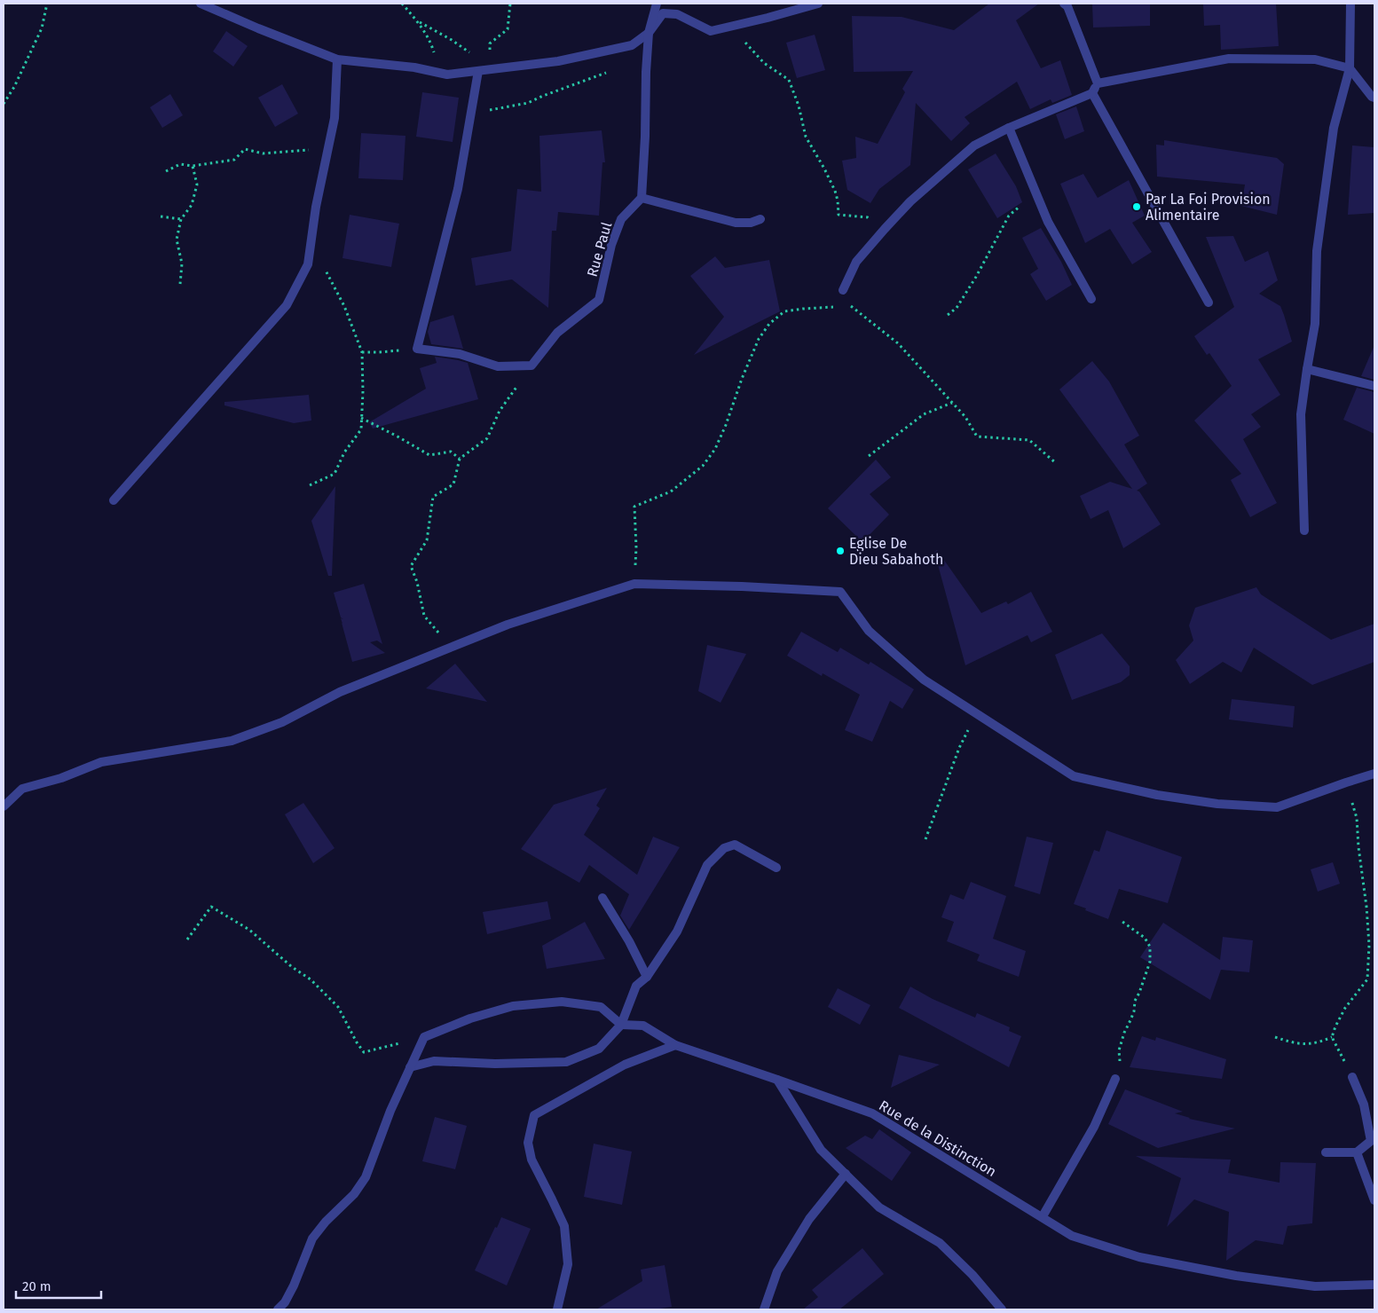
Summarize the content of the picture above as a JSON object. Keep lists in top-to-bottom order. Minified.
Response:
{"streets":{"street":["Rue Paul","Rue de la Distinction"]},"places":["Par La Foi Provision Alimentaire","Eglise De Dieu Sabahoth"],"scale_bar":"20 m"}
